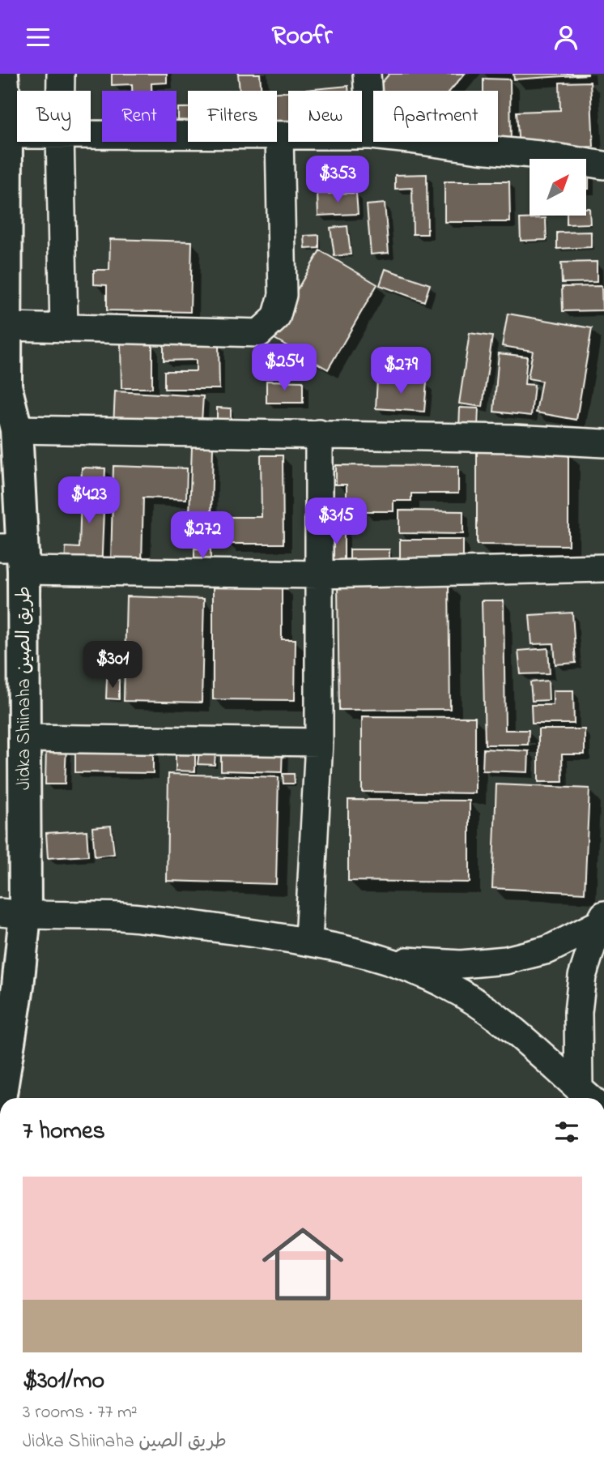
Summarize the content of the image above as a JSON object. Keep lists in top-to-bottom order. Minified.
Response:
{"streets":{"main road":["Jidka Shiinaha طريق الصين"]},"north":"top right","page":{"header":"Roofr","chip":["Buy","Rent","Filters","New","Apartment"],"price":["$353","$254","$279","$423","$315","$272","$301"],"heading":"7 homes","list":[{"name":"$301/mo","note":"3 rooms · 77 m² · Jidka Shiinaha طريق الصين"}]}}
